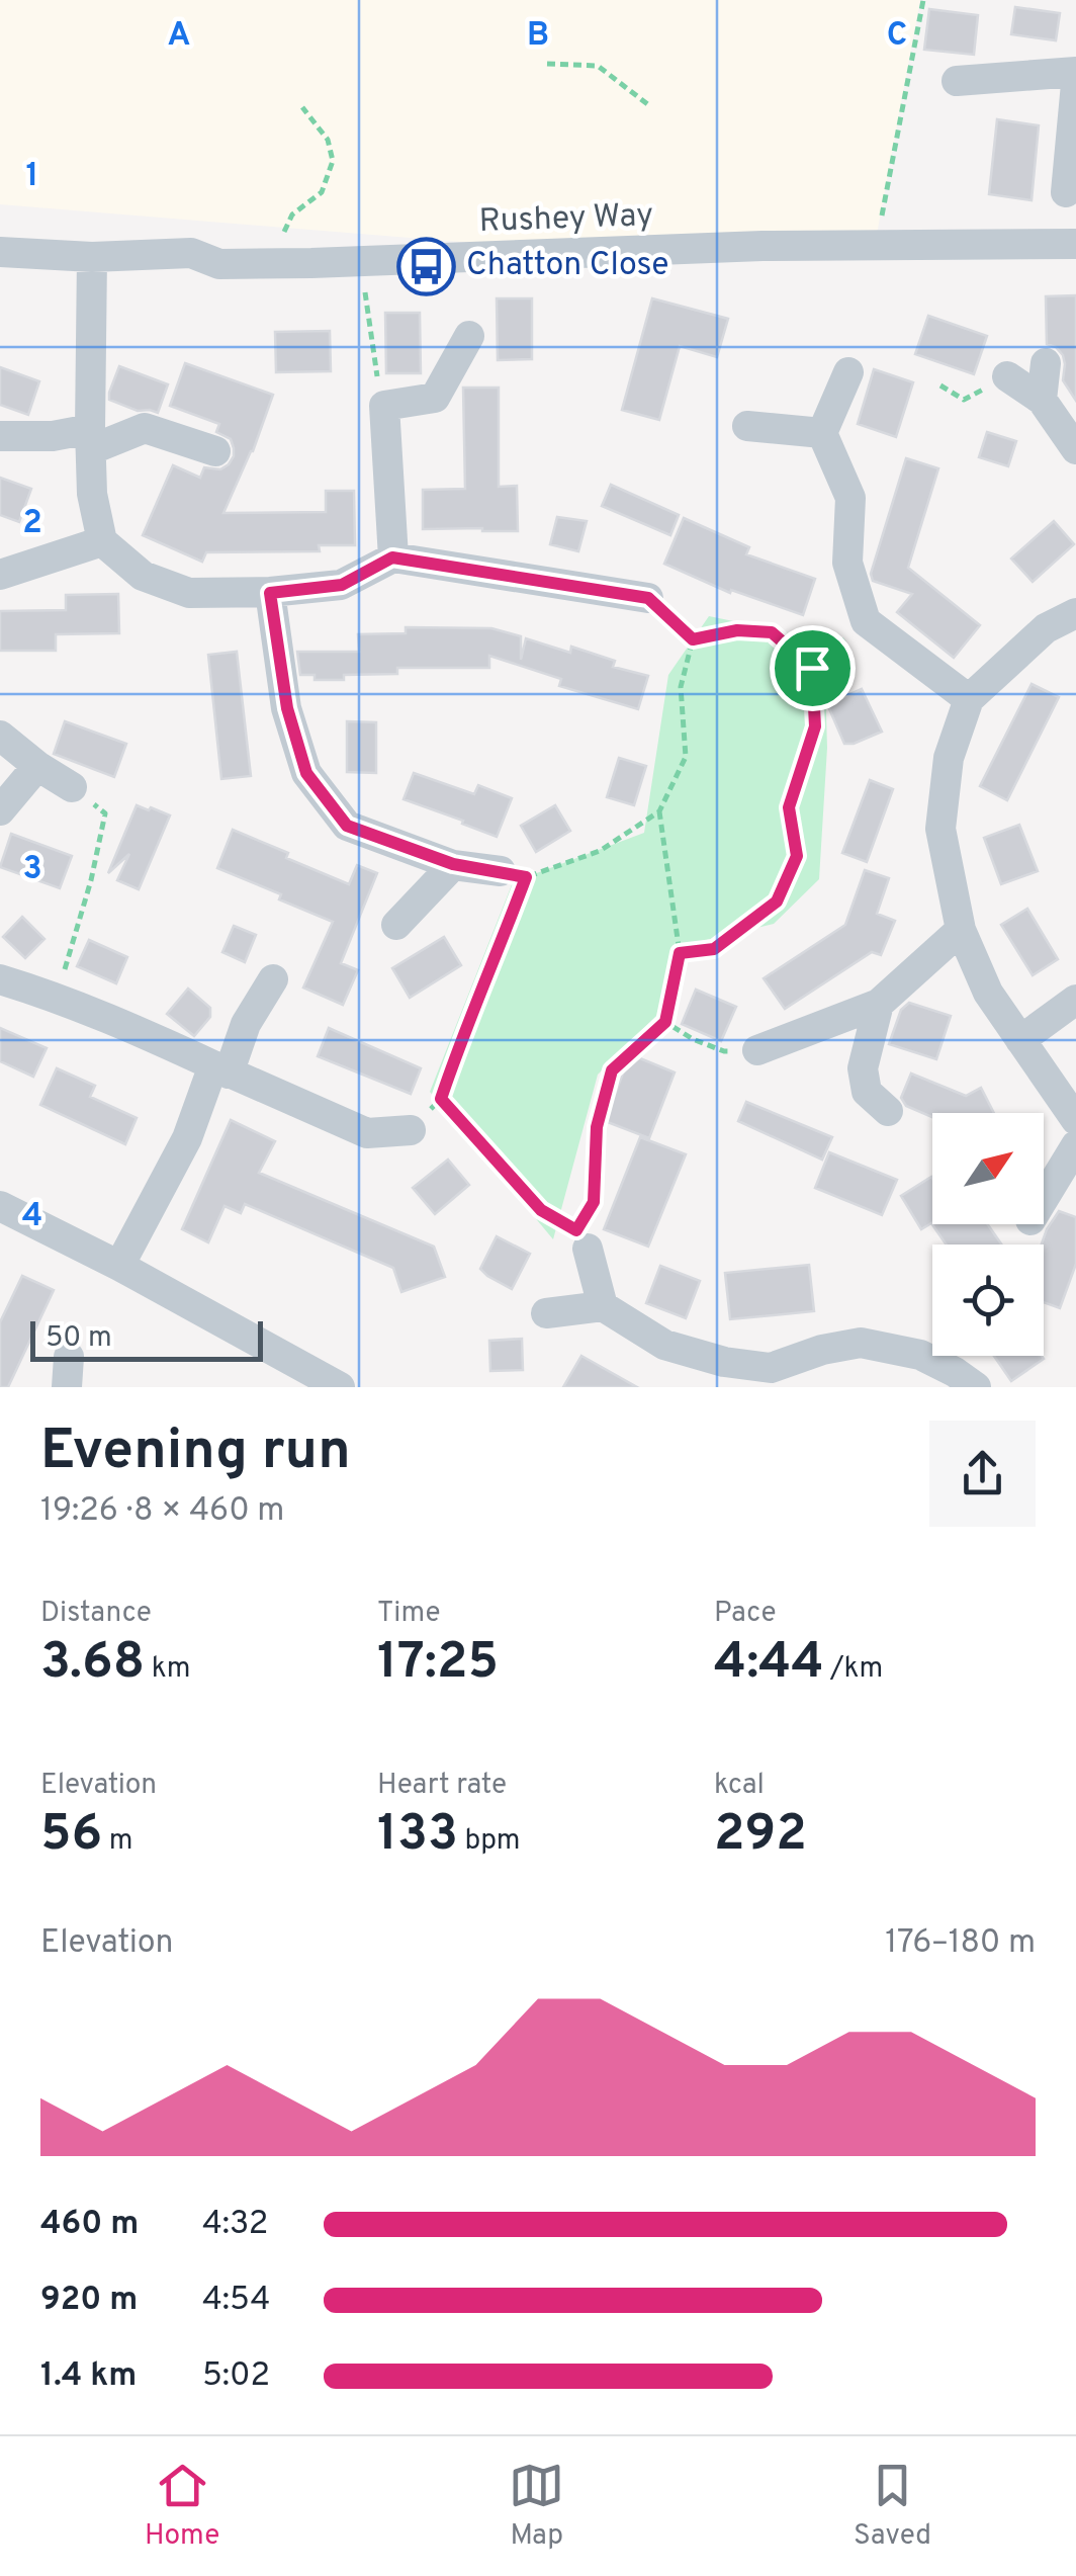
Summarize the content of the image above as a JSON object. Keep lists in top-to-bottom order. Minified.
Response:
{"streets":{"street":["Rushey Way"]},"places":{"bus stop":["Chatton Close"]},"scale_bar":"50 m","north":"top right","page":{"scale":"50 m","heading":["Evening run","19:26 · 8 × 460 m"],"stats":[["Distance","3.68 km"],["Time","17:25"],["Pace","4:44 /km"],["Elevation","56 m"],["Heart rate","133 bpm"],["kcal","292"]],"chart":["Elevation","176–180 m"],"list":[{"name":"460 m","note":"4:32"},{"name":"920 m","note":"4:54"},{"name":"1.4 km","note":"5:02"}],"tabs":["Home","Map","Saved"]},"grid":{"columns":["A","B","C"],"rows":["1","2","3","4"]}}
